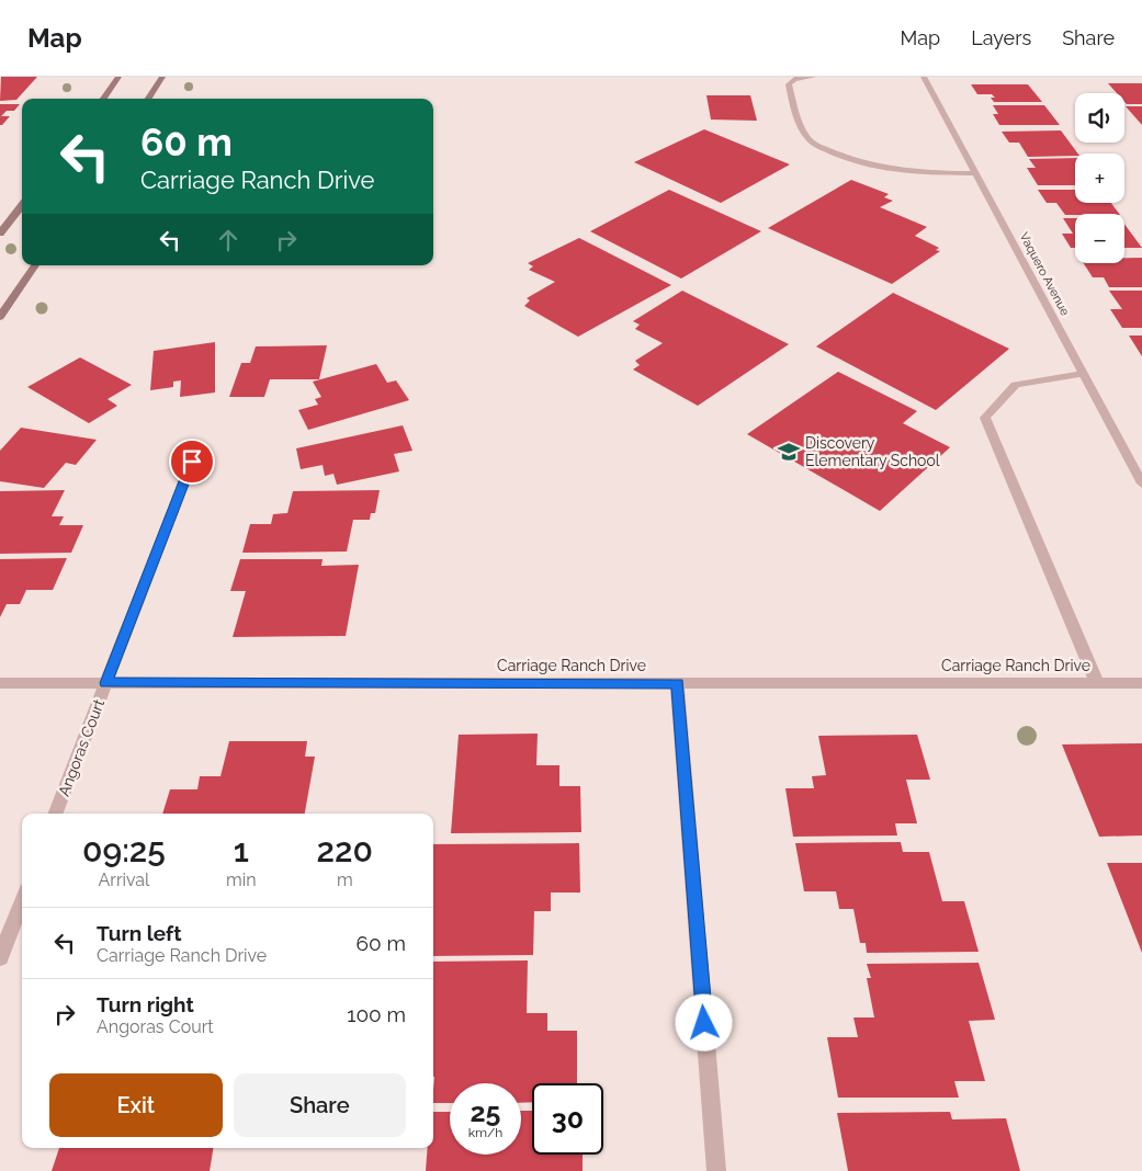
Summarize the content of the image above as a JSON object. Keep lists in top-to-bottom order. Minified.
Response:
{"streets":{"street":["Vaquero Avenue","Carriage Ranch Drive","Angoras Court"]},"crossings":[["Carriage Ranch Drive","Angoras Court"]],"places":{"school or university":["Discovery Elementary School"]},"page":{"header":"Map","nav":["Map","Layers","Share"],"map_buttons":["+","−"],"turn":["60 m","Carriage Ranch Drive"],"eta":["09:25","Arrival","1","min","220","m"],"list":[{"name":"Turn left","note":"Carriage Ranch Drive","value":"60 m"},{"name":"Turn right","note":"Angoras Court","value":"100 m"}],"buttons":["Exit","Share"],"speed":"25 km/h","limit":"30"}}
